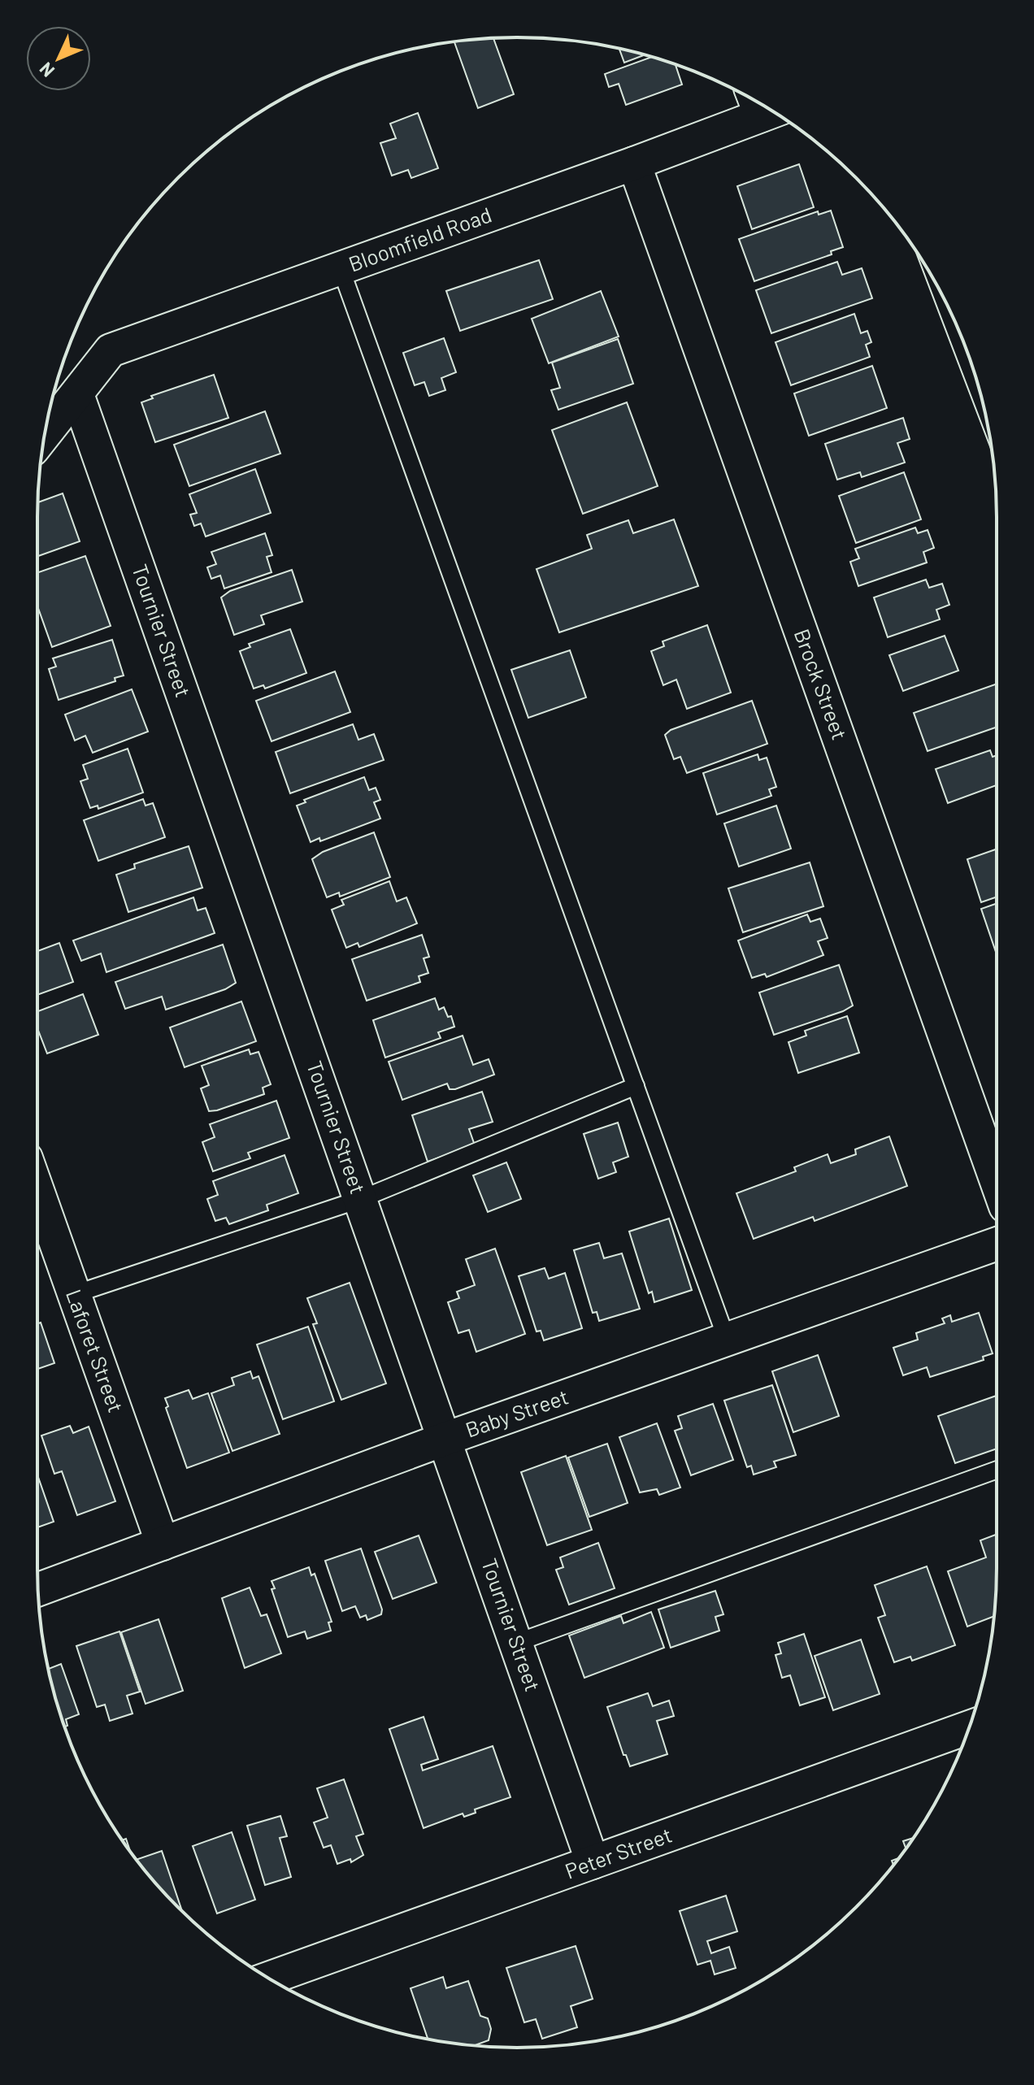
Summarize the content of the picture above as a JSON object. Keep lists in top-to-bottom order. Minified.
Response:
{"streets":{"street":["Bloomfield Road","Tournier Street","Brock Street","Laforet Street","Baby Street","Peter Street"]},"crossings":[["Bloomfield Road","Tournier Street"],["Bloomfield Road","Brock Street"],["Tournier Street","Baby Street"],["Tournier Street","Peter Street"],["Laforet Street","Baby Street"]],"north":"bottom left"}
